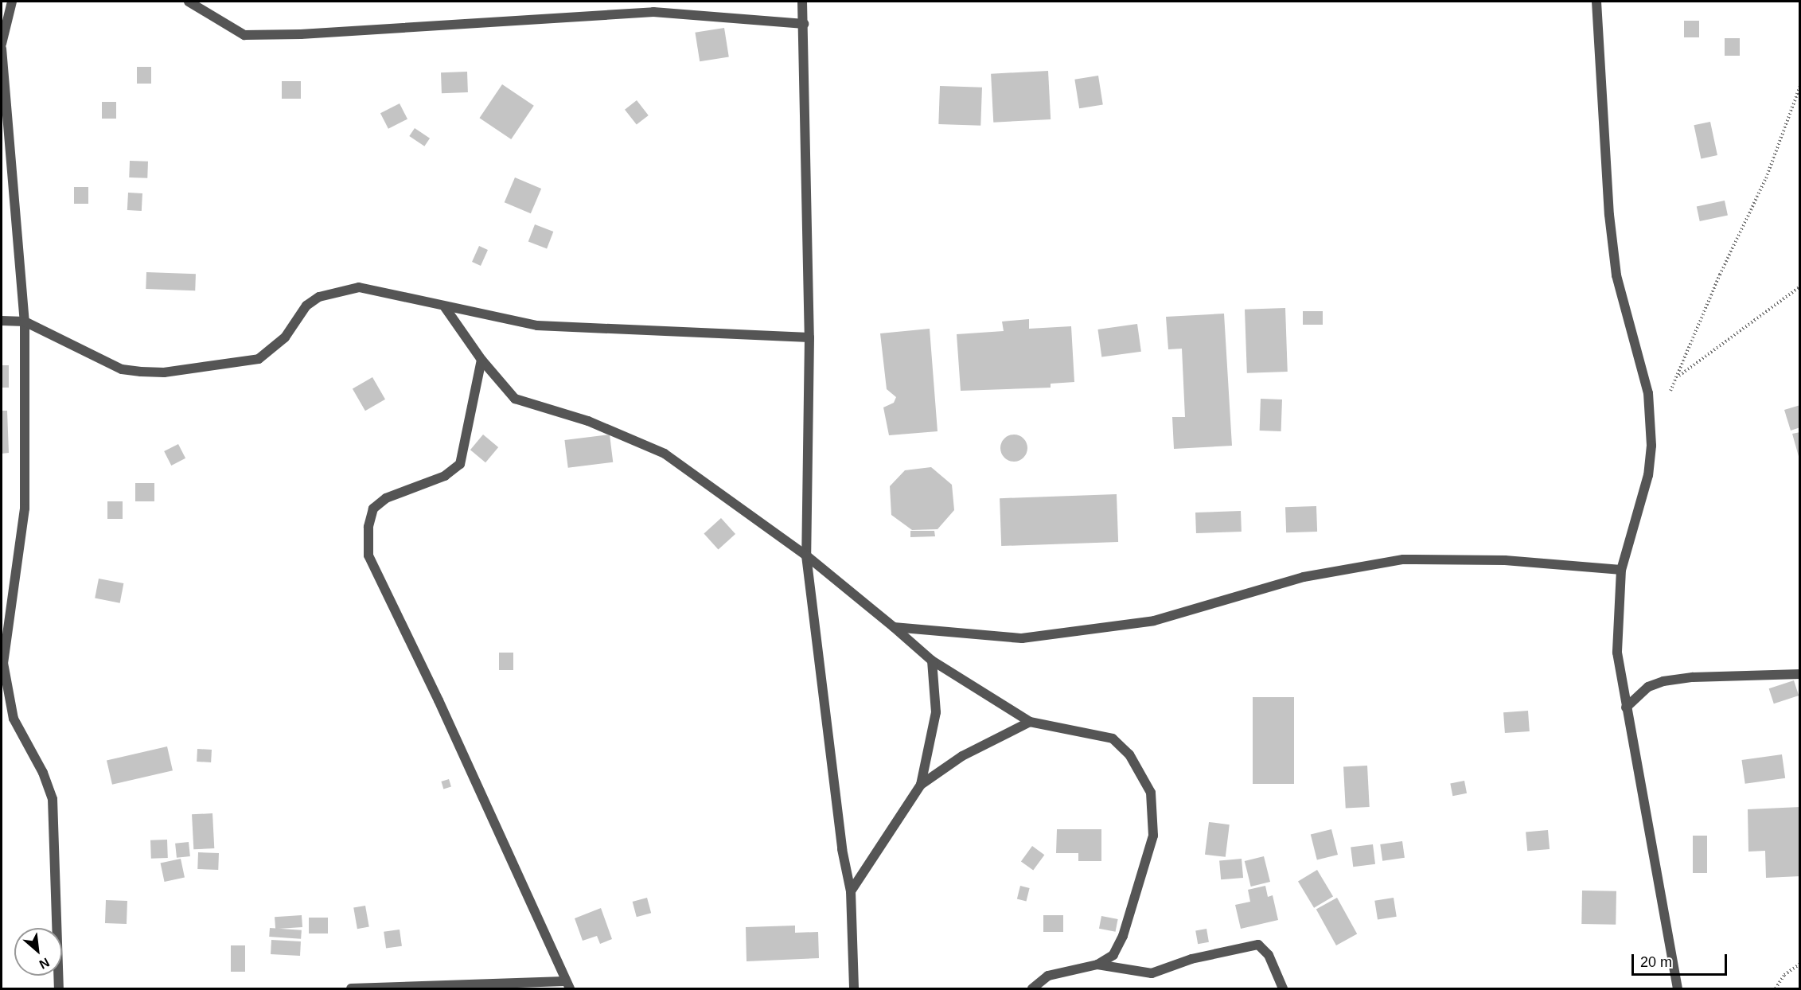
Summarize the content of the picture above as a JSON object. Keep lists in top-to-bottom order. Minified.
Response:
{"scale_bar":"20 m","north":"bottom right"}
